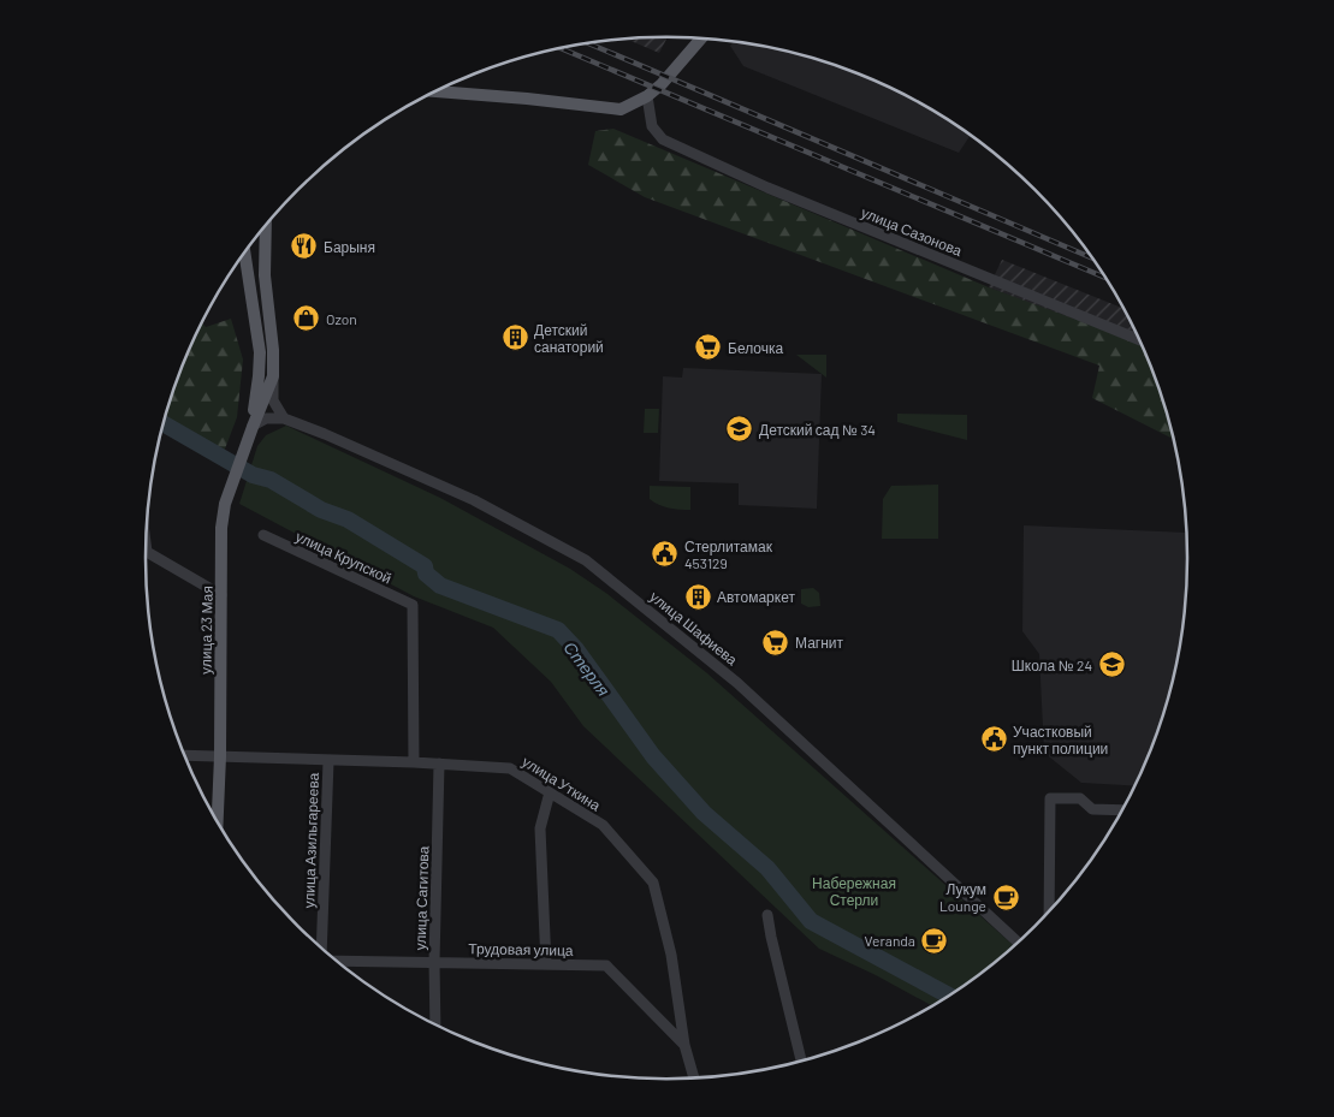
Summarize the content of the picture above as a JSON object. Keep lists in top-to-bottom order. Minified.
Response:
{"streets":{"main road":["улица 23 Мая"],"street":["улица Сазонова","улица Крупской","улица Шафиева","улица Уткина","улица Азильгареева","улица Сагитова","Трудовая улица"]},"crossings":[["улица Крупской","улица Уткина"],["улица 23 Мая","улица Уткина"],["улица Уткина","улица Азильгареева"],["улица Уткина","улица Сагитова"],["улица Уткина","Трудовая улица"],["улица Сагитова","Трудовая улица"]],"water":["Стерля"],"parks":["Набережная Стерли"],"places":{"restaurant":["Барыня"],"shop":["Ozon"],"building":["Детский санаторий","Автомаркет"],"supermarket":["Белочка","Магнит"],"school or university":["Детский сад № 34","Школа № 24"],"public building":["Стерлитамак 453129","Участковый пункт полиции"],"cafe":["Лукум Lounge","Veranda"]}}
